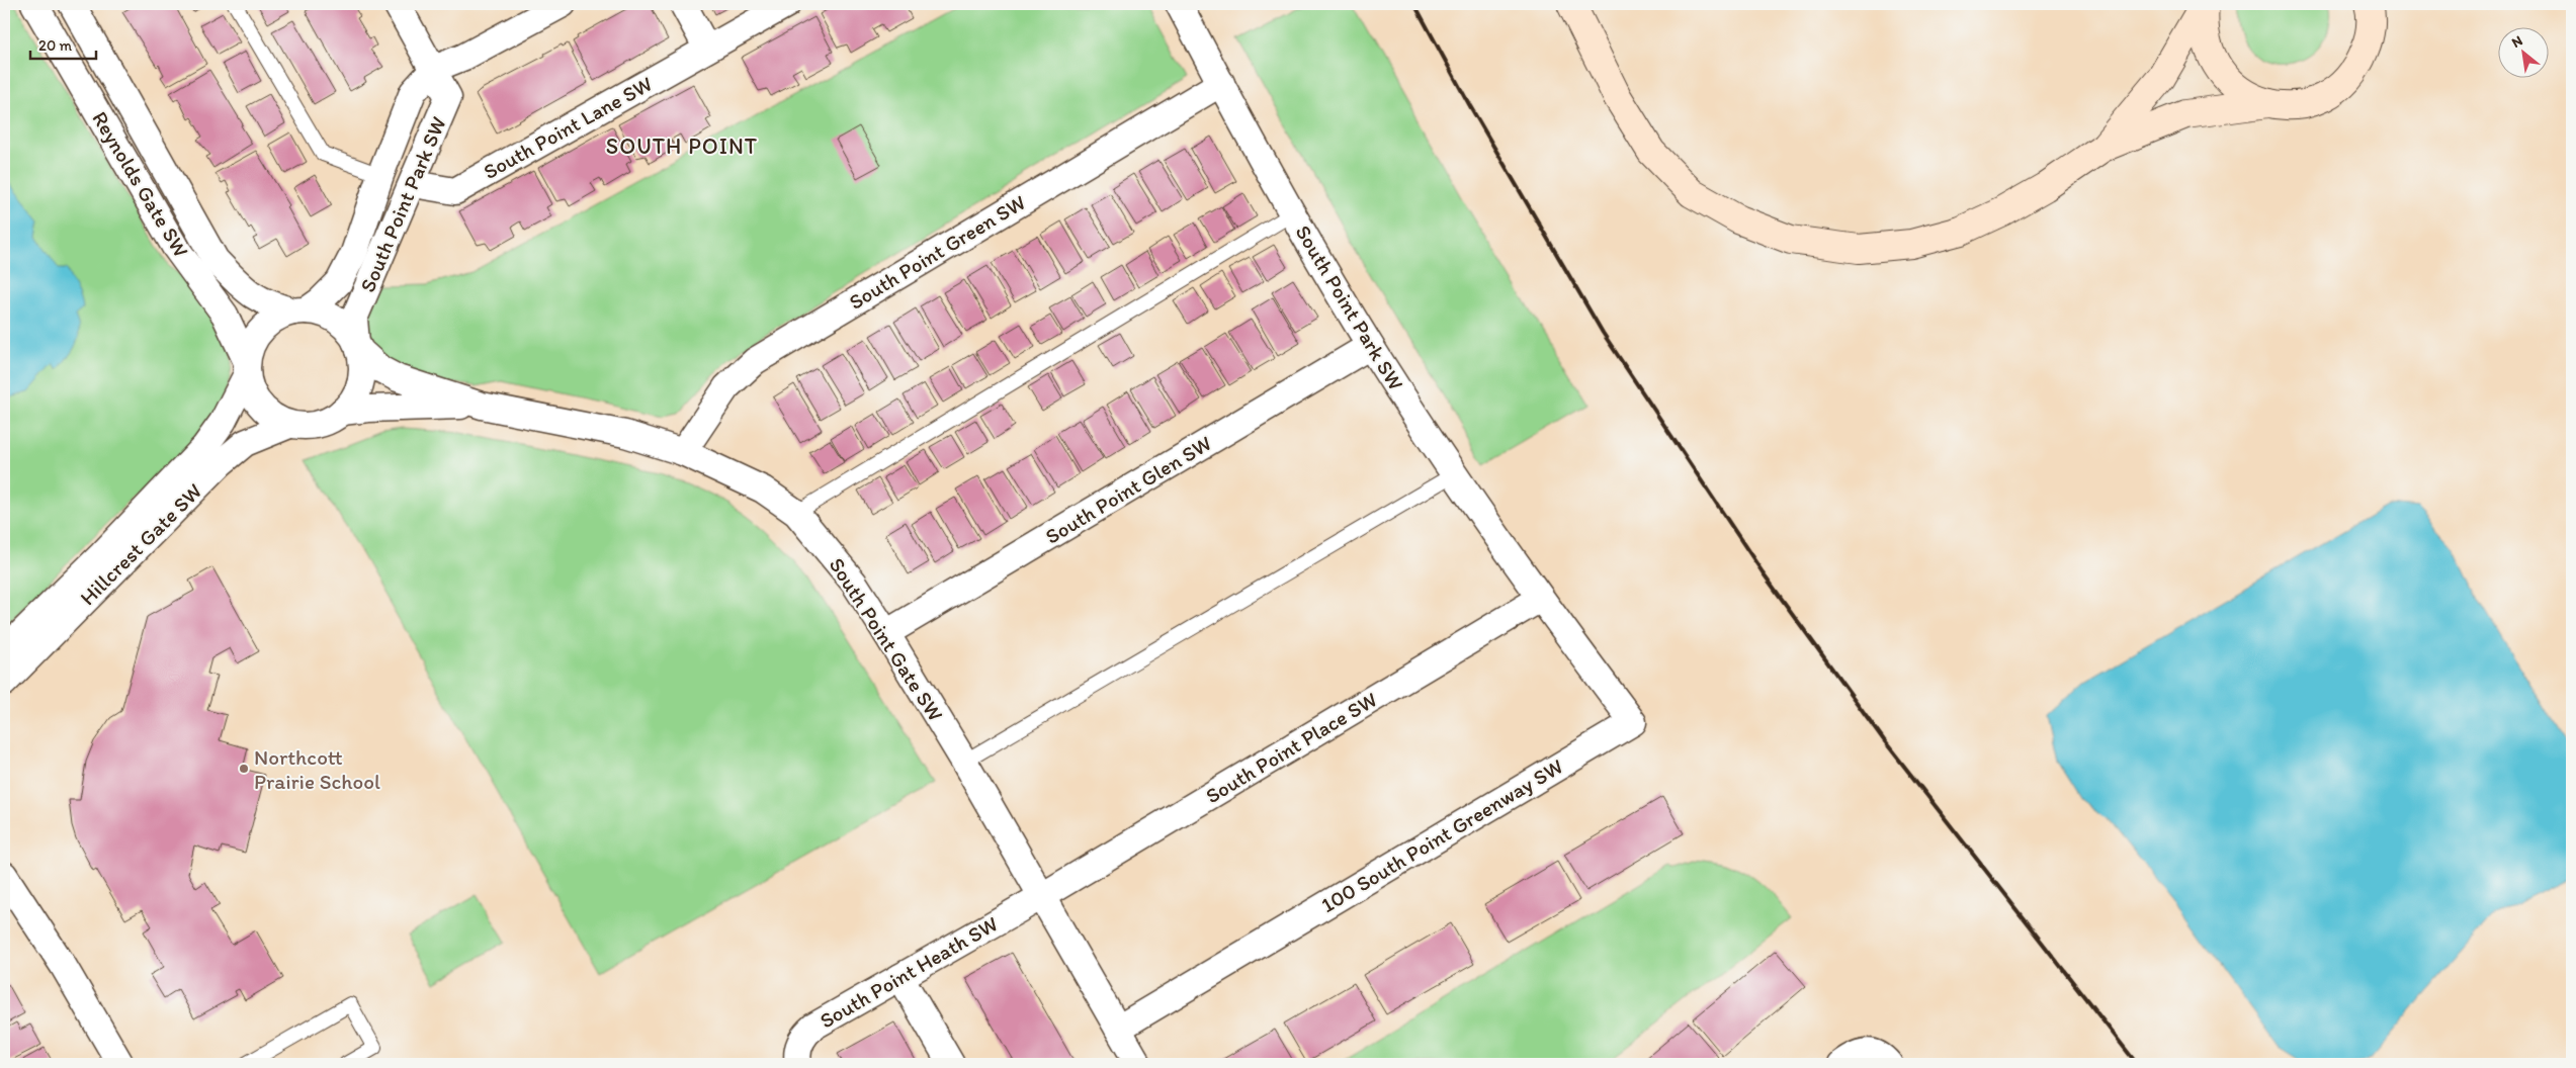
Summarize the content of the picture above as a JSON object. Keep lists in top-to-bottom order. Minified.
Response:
{"streets":{"street":["South Point Lane SW","Reynolds Gate SW","South Point Park SW","South Point Green SW","South Point Glen SW","Hillcrest Gate SW","South Point Gate SW","South Point Place SW","100 South Point Greenway SW","South Point Heath SW"]},"crossings":[["Reynolds Gate SW","South Point Park SW"],["Reynolds Gate SW","Hillcrest Gate SW"],["Reynolds Gate SW","South Point Gate SW"],["South Point Park SW","South Point Green SW"],["South Point Park SW","South Point Glen SW"],["South Point Park SW","Hillcrest Gate SW"],["South Point Park SW","South Point Gate SW"],["South Point Park SW","South Point Place SW"],["South Point Park SW","100 South Point Greenway SW"],["South Point Green SW","South Point Gate SW"],["South Point Glen SW","South Point Gate SW"],["Hillcrest Gate SW","South Point Gate SW"],["South Point Gate SW","South Point Place SW"],["South Point Gate SW","100 South Point Greenway SW"],["South Point Gate SW","South Point Heath SW"],["South Point Place SW","100 South Point Greenway SW"],["South Point Place SW","South Point Heath SW"]],"districts":["SOUTH POINT"],"places":["Northcott Prairie School"],"scale_bar":"20 m","north":"top left"}
